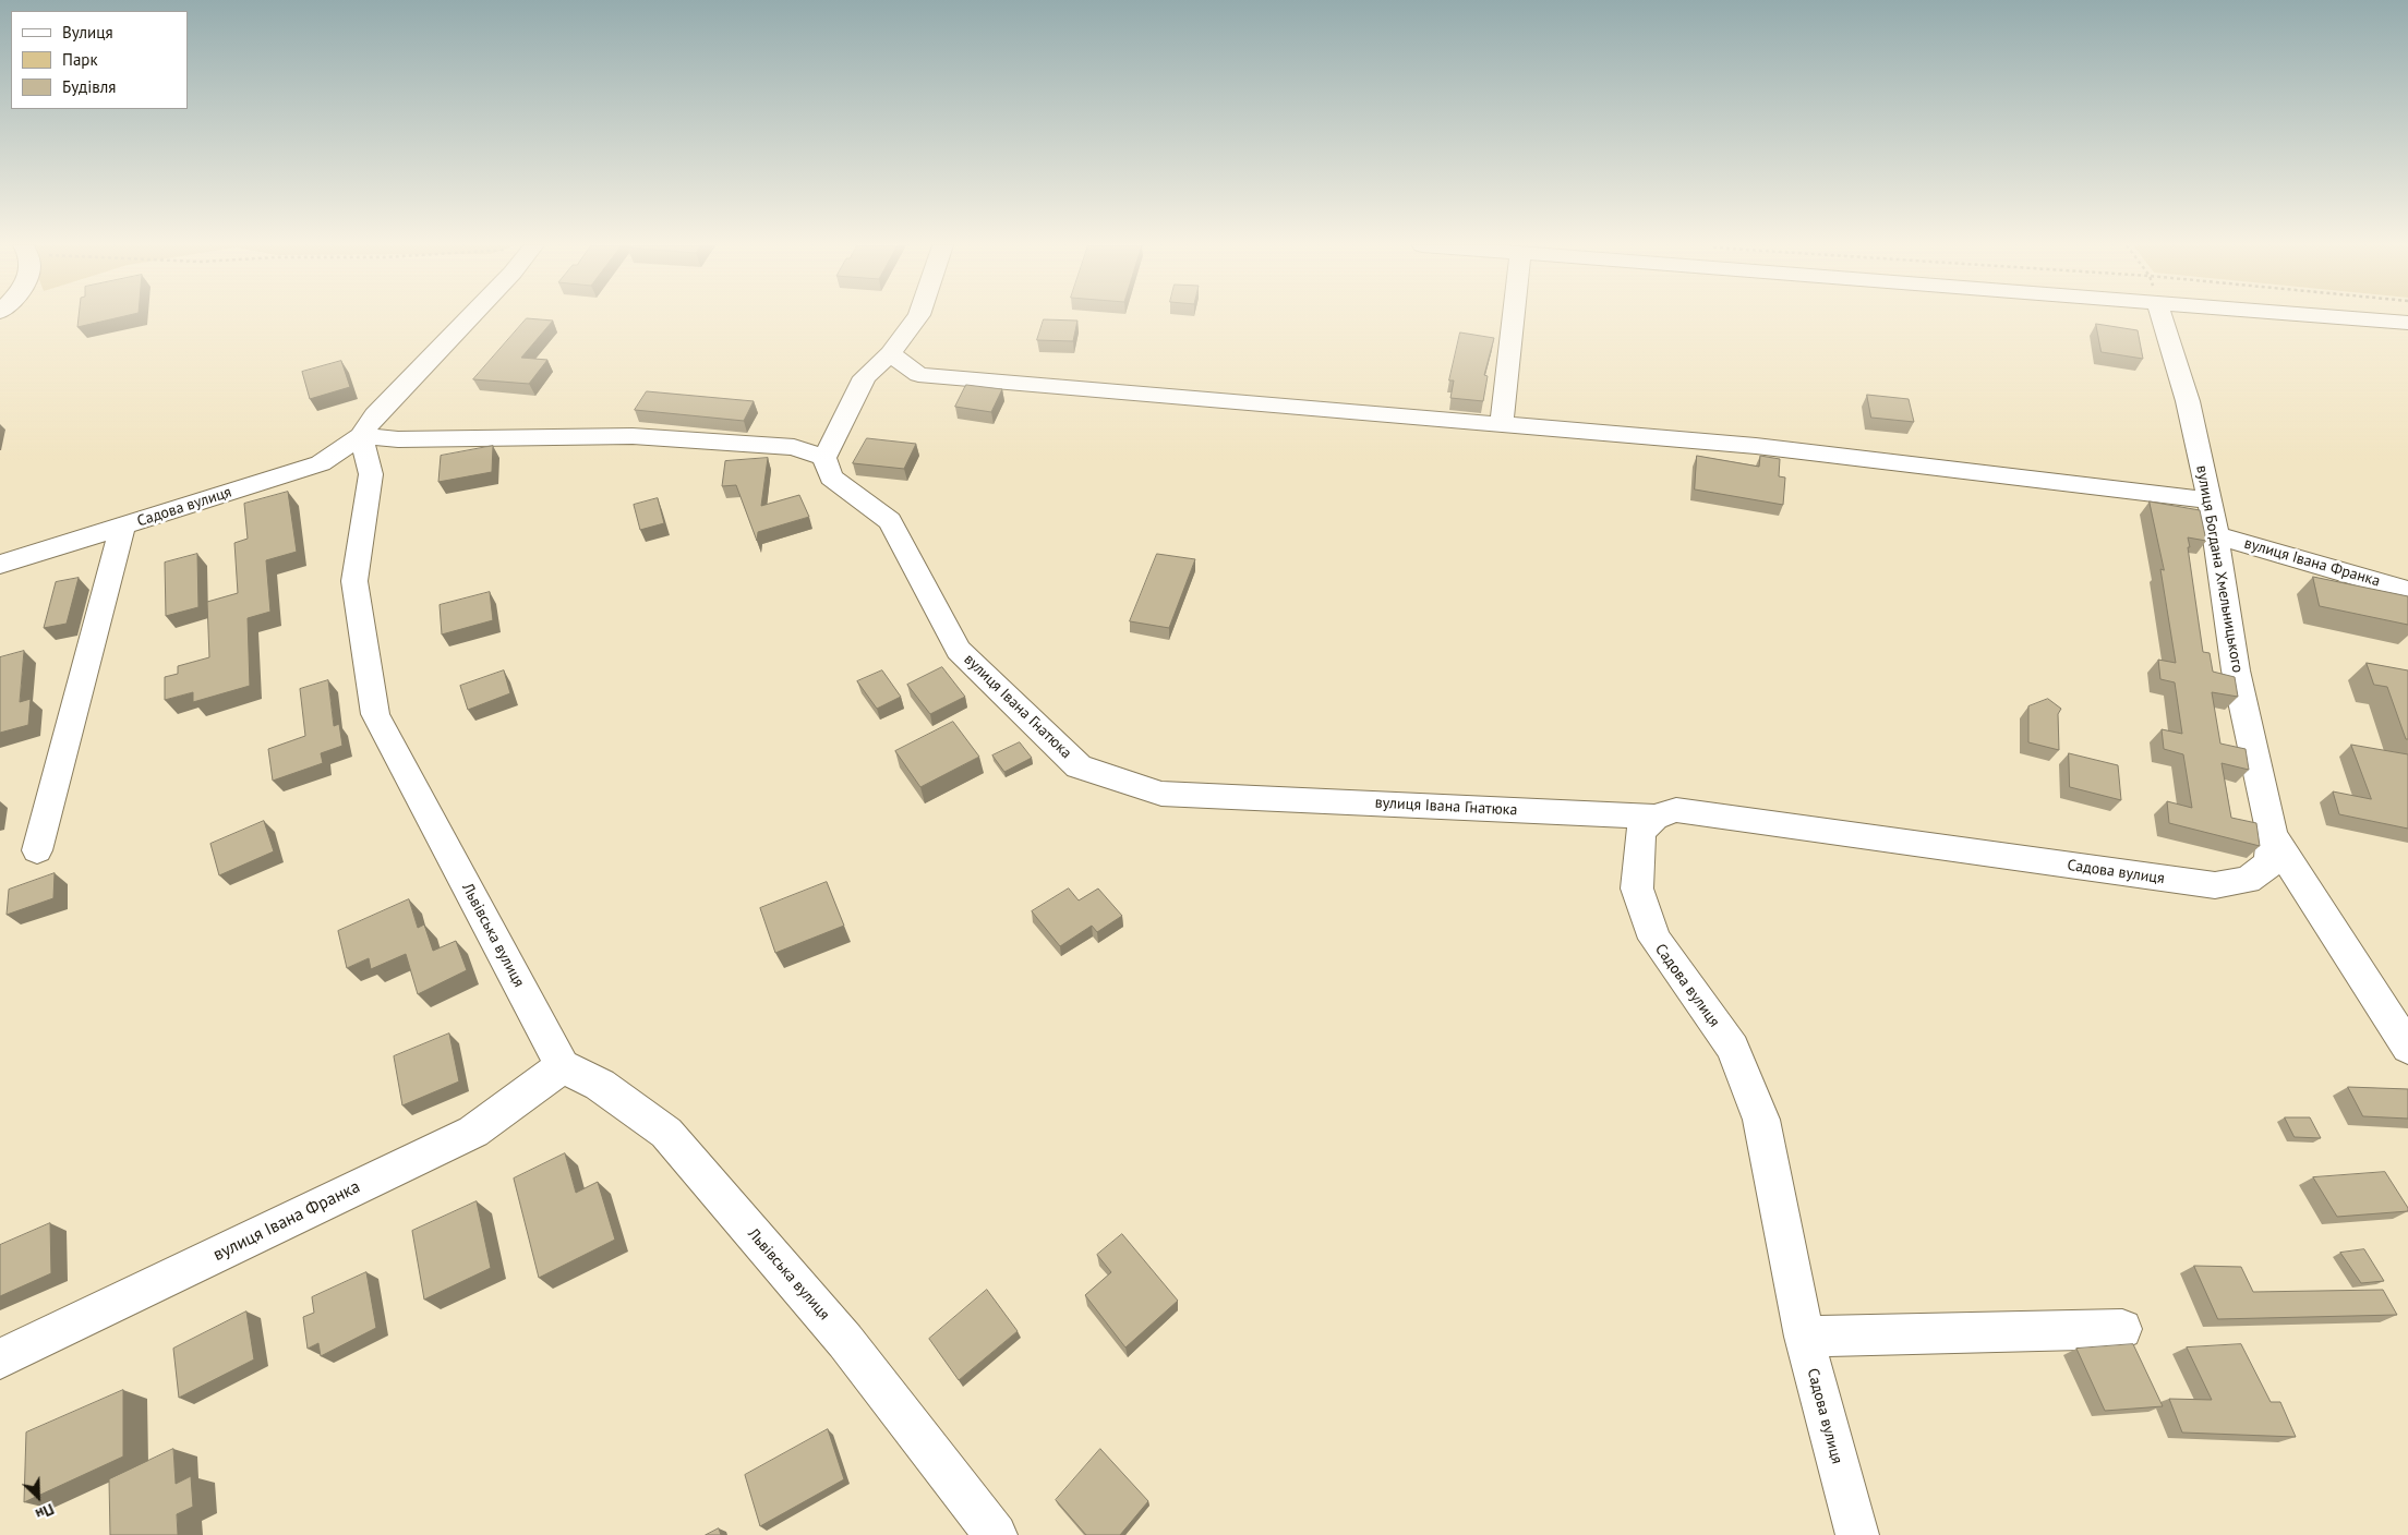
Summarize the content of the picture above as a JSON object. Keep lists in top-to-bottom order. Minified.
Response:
{"streets":{"street":["Садова вулиця","вулиця Івана Франка","вулиця Богдана Хмельницького","вулиця Івана Гнатюка","Львівська вулиця"]},"crossings":[["Садова вулиця","вулиця Богдана Хмельницького"],["Садова вулиця","вулиця Івана Гнатюка"],["Садова вулиця","Львівська вулиця"],["вулиця Івана Франка","вулиця Богдана Хмельницького"],["вулиця Івана Франка","Львівська вулиця"]],"legend":["Вулиця","Парк","Будівля"],"north":"bottom right"}
